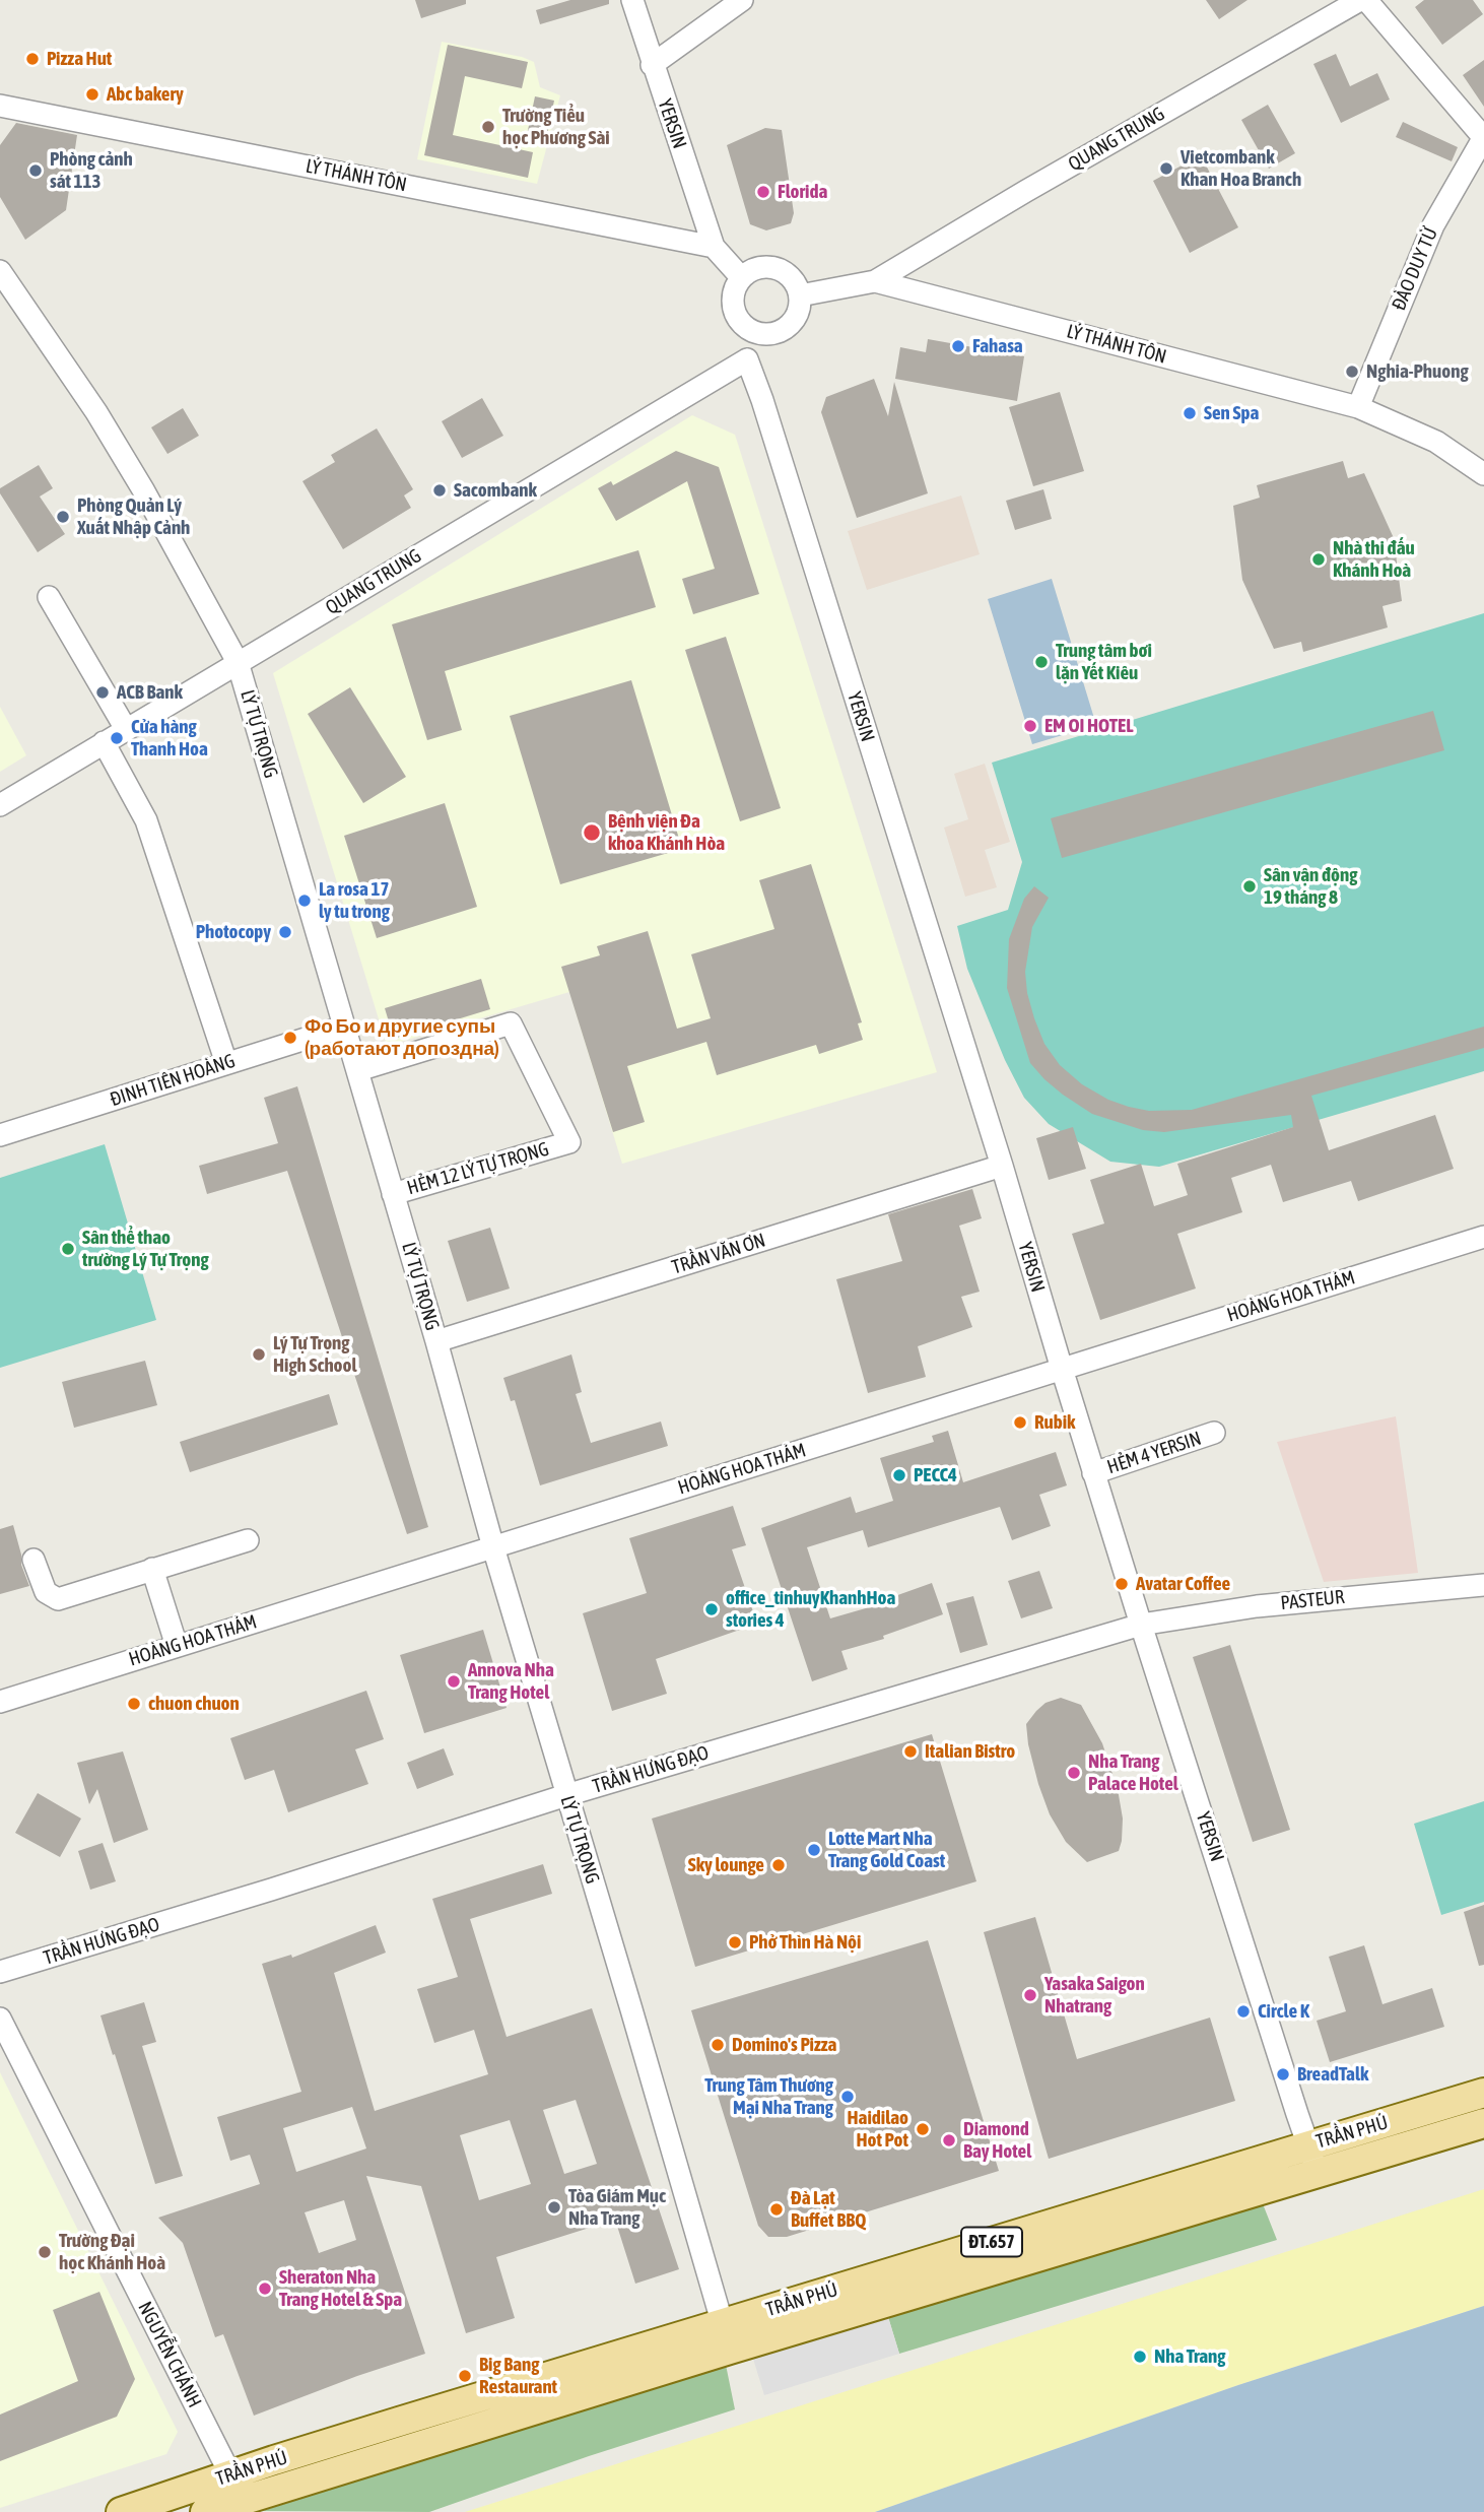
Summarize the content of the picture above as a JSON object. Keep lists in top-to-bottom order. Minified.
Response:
{"streets":{"main road":["TRẦN PHÚ","ĐT.657"],"street":["YERSIN","QUANG TRUNG","LÝ THÁNH TÔN","ĐÀO DUY TỪ","LÝ TỰ TRỌNG","ĐINH TIÊN HOÀNG","HẺM 12 LÝ TỰ TRỌNG","TRẦN VĂN ƠN","HOÀNG HOA THÁM","HẺM 4 YERSIN","PASTEUR","TRẦN HƯNG ĐẠO","NGUYỄN CHÁNH"]},"crossings":[["YERSIN","QUANG TRUNG"],["YERSIN","LÝ THÁNH TÔN"],["YERSIN","TRẦN VĂN ƠN"],["YERSIN","HOÀNG HOA THÁM"],["YERSIN","HẺM 4 YERSIN"],["YERSIN","PASTEUR"],["YERSIN","TRẦN HƯNG ĐẠO"],["YERSIN","TRẦN PHÚ"],["QUANG TRUNG","LÝ THÁNH TÔN"],["QUANG TRUNG","LÝ TỰ TRỌNG"],["LÝ THÁNH TÔN","ĐÀO DUY TỪ"],["LÝ TỰ TRỌNG","ĐINH TIÊN HOÀNG"],["LÝ TỰ TRỌNG","HẺM 12 LÝ TỰ TRỌNG"],["LÝ TỰ TRỌNG","TRẦN VĂN ƠN"],["LÝ TỰ TRỌNG","HOÀNG HOA THÁM"],["LÝ TỰ TRỌNG","TRẦN HƯNG ĐẠO"],["LÝ TỰ TRỌNG","TRẦN PHÚ"],["PASTEUR","TRẦN HƯNG ĐẠO"],["TRẦN PHÚ","NGUYỄN CHÁNH"]],"places":["Pizza Hut","Abc bakery","Trường Tiểu học Phương Sài","Vietcombank Khan Hoa Branch","Phòng cảnh sát 113","Florida","Fahasa","Nghia-Phuong","Sen Spa","Sacombank","Phòng Quản Lý Xuất Nhập Cảnh","Nhà thi đấu Khánh Hoà","Trung tâm bơi lặn Yết Kiêu","ACB Bank","EM OI HOTEL","Cửa hàng Thanh Hoa","Bệnh viện Đa khoa Khánh Hòa","Sân vận động 19 tháng 8","La rosa 17 ly tu trong","Photocopy","Фо Бо и другие супы (работают допоздна)","Sân thể thao trường Lý Tự Trọng","Lý Tự Trọng High School","Rubik","PECC4","Avatar Coffee","office_tinhuyKhanhHoa stories 4","Annova Nha Trang Hotel","chuon chuon","Italian Bistro","Nha Trang Palace Hotel","Lotte Mart Nha Trang Gold Coast","Sky lounge","Phở Thìn Hà Nội","Yasaka Saigon Nhatrang","Circle K","Domino's Pizza","BreadTalk","Trung Tâm Thương Mại Nha Trang","Haidilao Hot Pot","Diamond Bay Hotel","Tòa Giám Mục Nha Trang","Đà Lạt Buffet BBQ","Trường Đại học Khánh Hoà","Sheraton Nha Trang Hotel & Spa","Nha Trang","Big Bang Restaurant"]}
